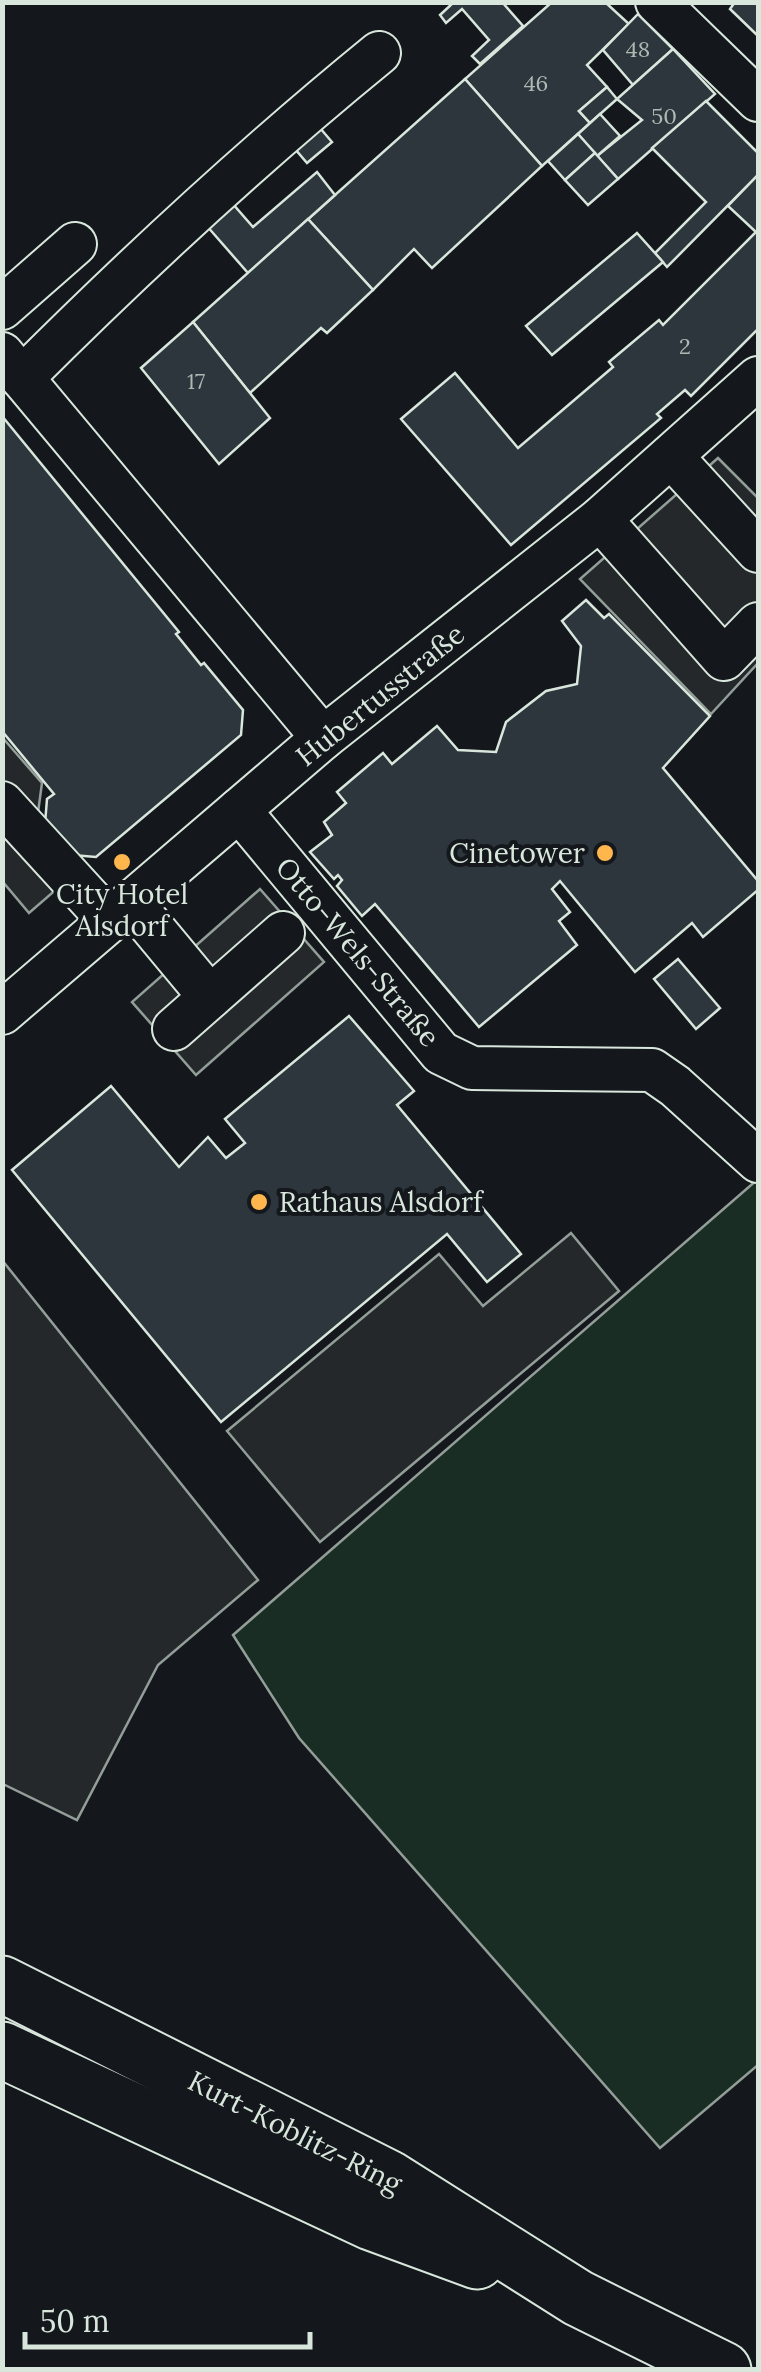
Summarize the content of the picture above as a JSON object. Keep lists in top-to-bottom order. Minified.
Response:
{"streets":{"main road":["Kurt-Koblitz-Ring"],"street":["Hubertusstraße","Otto-Wels-Straße"]},"crossings":[["Hubertusstraße","Otto-Wels-Straße"]],"places":["Cinetower","City Hotel Alsdorf","Rathaus Alsdorf"],"house_numbers":["48","46","50","2","17"],"scale_bar":"50 m"}
